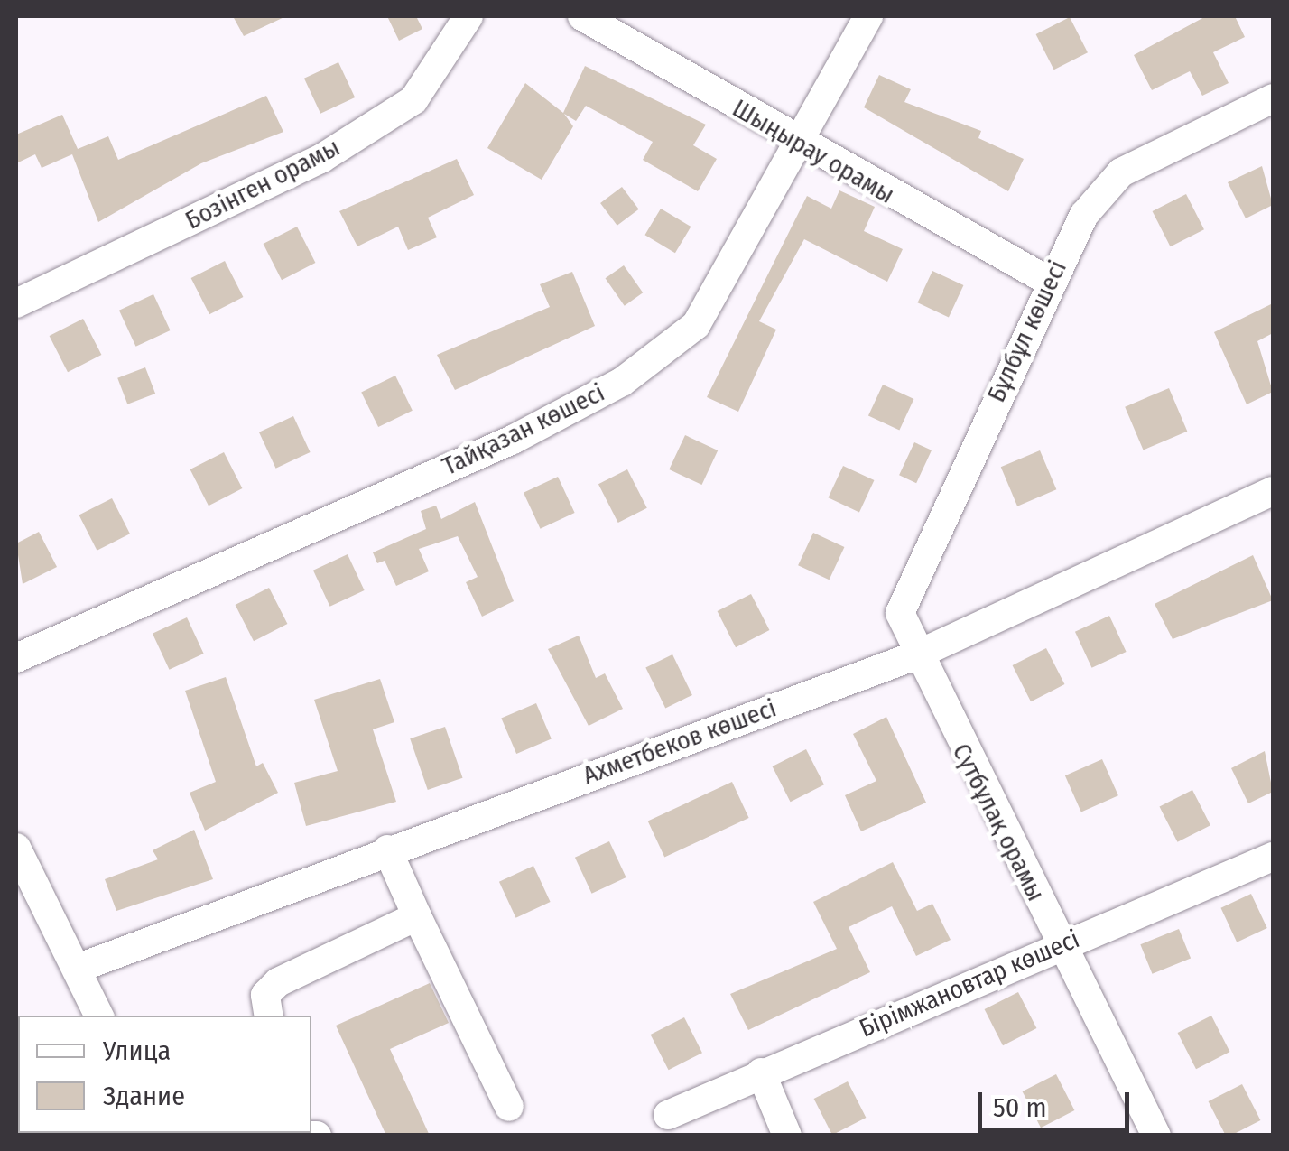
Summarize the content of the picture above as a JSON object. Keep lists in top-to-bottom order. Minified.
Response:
{"streets":{"street":["Шыңырау орамы","Бозінген орамы","Бұлбұл көшесі","Тайқазан көшесі","Ахметбеков көшесі","Cүтбұлақ орамы","Бірімжановтар көшесі"]},"crossings":[["Шыңырау орамы","Бұлбұл көшесі"],["Шыңырау орамы","Тайқазан көшесі"],["Бұлбұл көшесі","Ахметбеков көшесі"],["Бұлбұл көшесі","Cүтбұлақ орамы"],["Ахметбеков көшесі","Cүтбұлақ орамы"],["Cүтбұлақ орамы","Бірімжановтар көшесі"]],"legend":["Улица","Здание"],"scale_bar":"50 m"}
